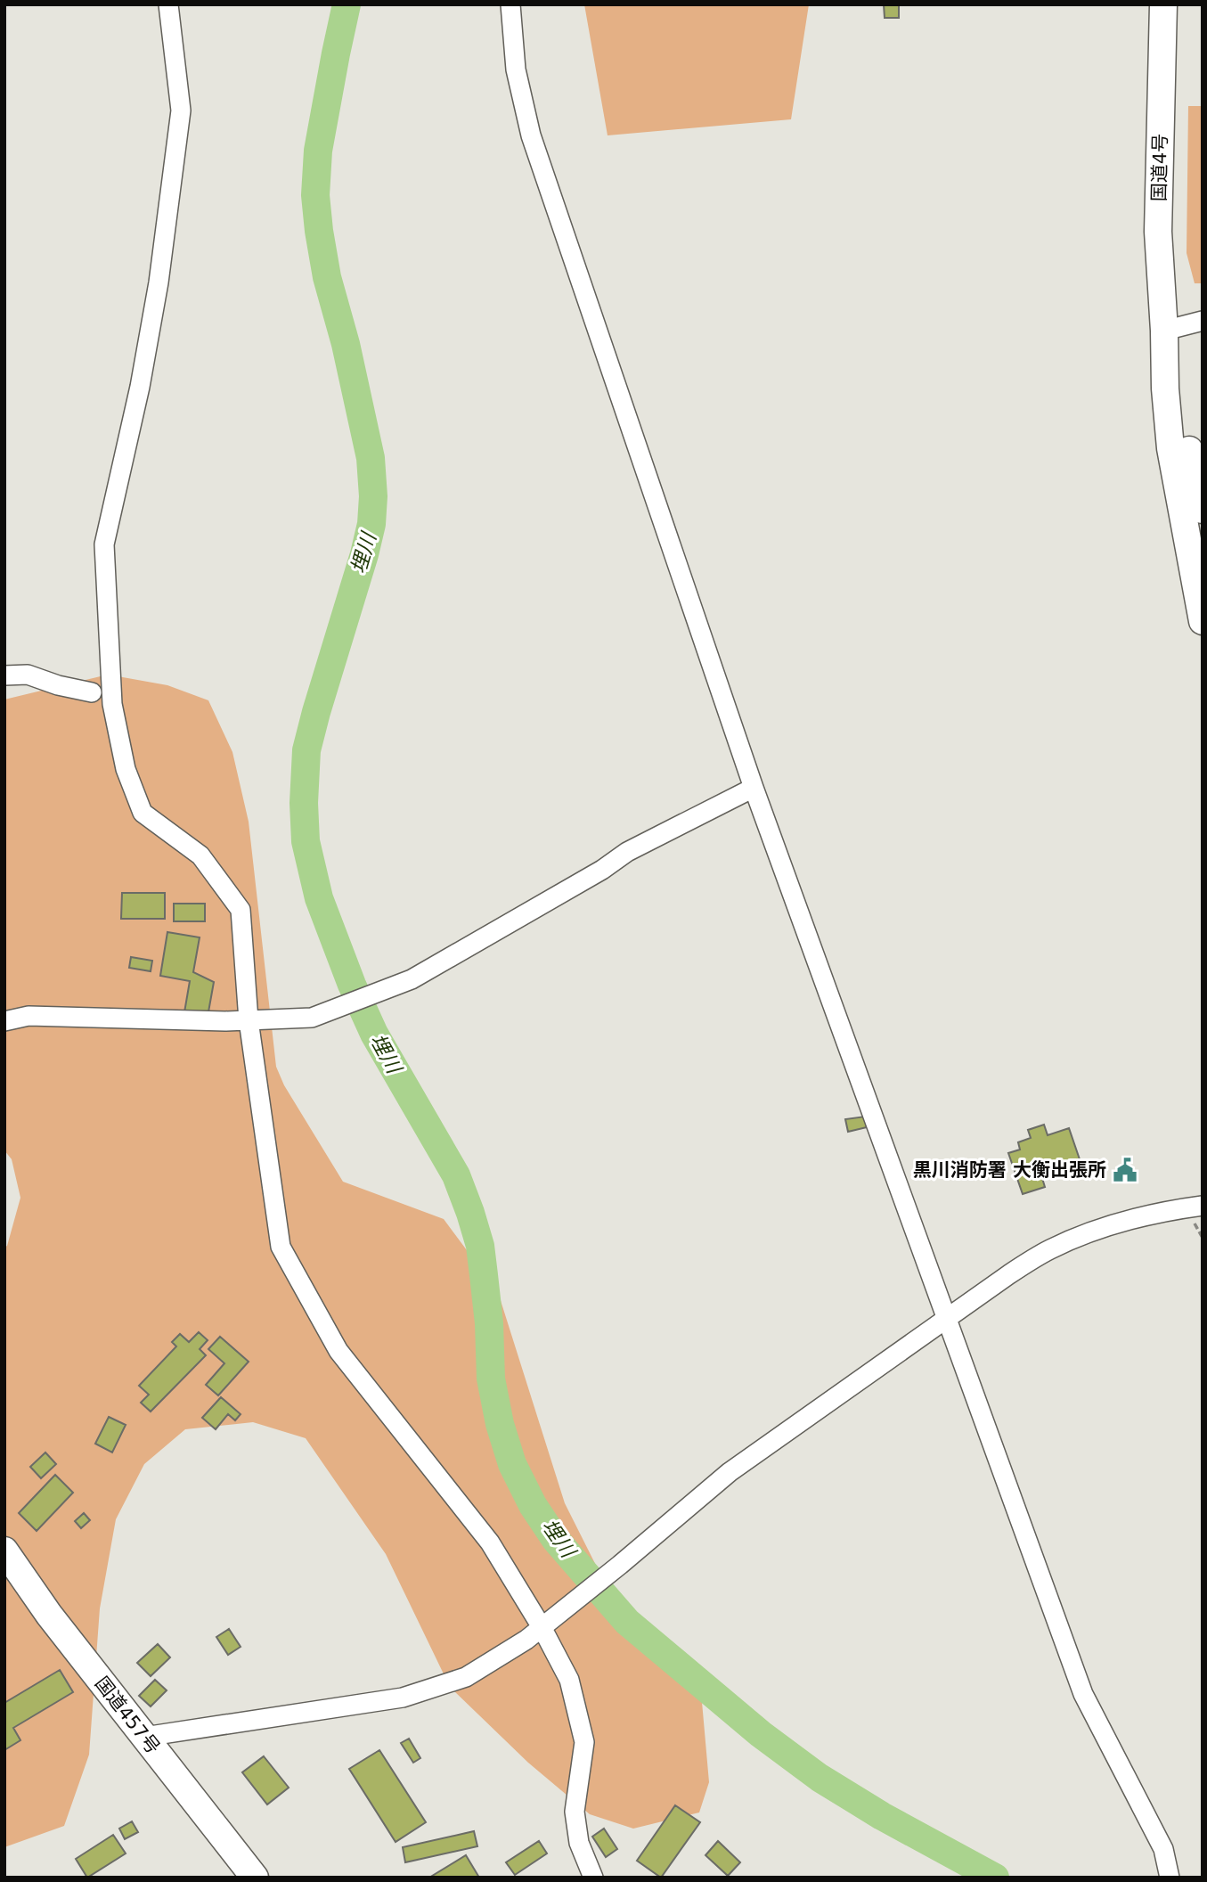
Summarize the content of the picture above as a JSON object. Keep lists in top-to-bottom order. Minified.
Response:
{"streets":{"highway":["国道4号","国道457号"]},"water":["埋川"],"places":{"public building":["黒川消防署 大衡出張所"]}}
